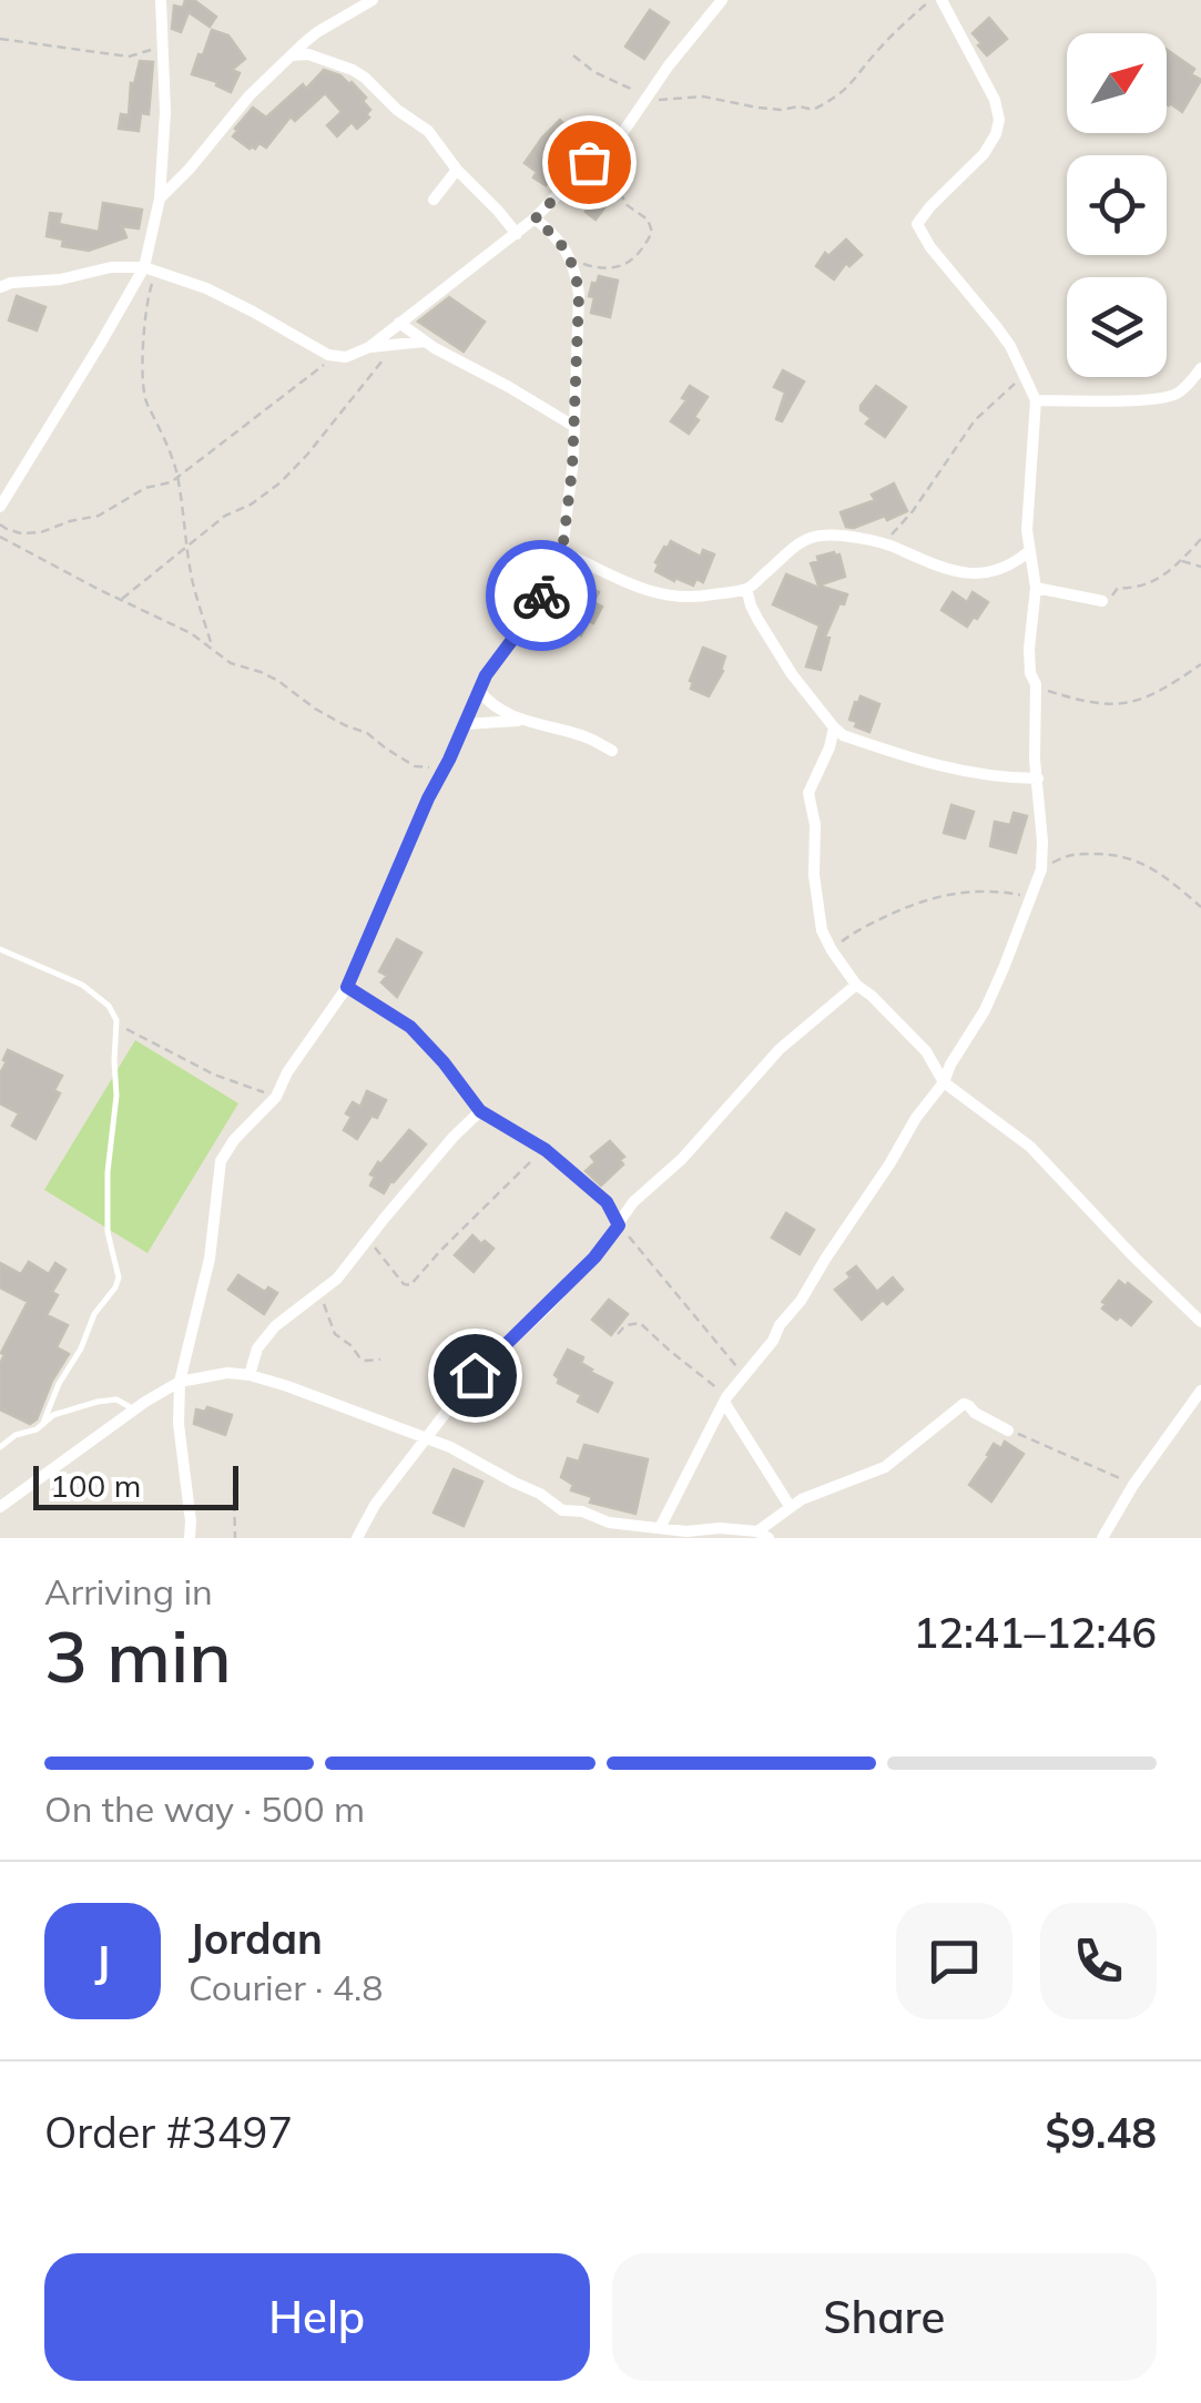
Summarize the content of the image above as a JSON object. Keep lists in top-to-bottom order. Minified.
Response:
{"scale_bar":"100 m","north":"top right","page":{"scale":"100 m","heading":["3 min","Arriving in","12:41–12:46"],"panel":["Jordan","Courier · 4.8","Order #3497","$9.48"],"bar":"On the way · 500 m","round":"J","buttons":["Help","Share"]}}
